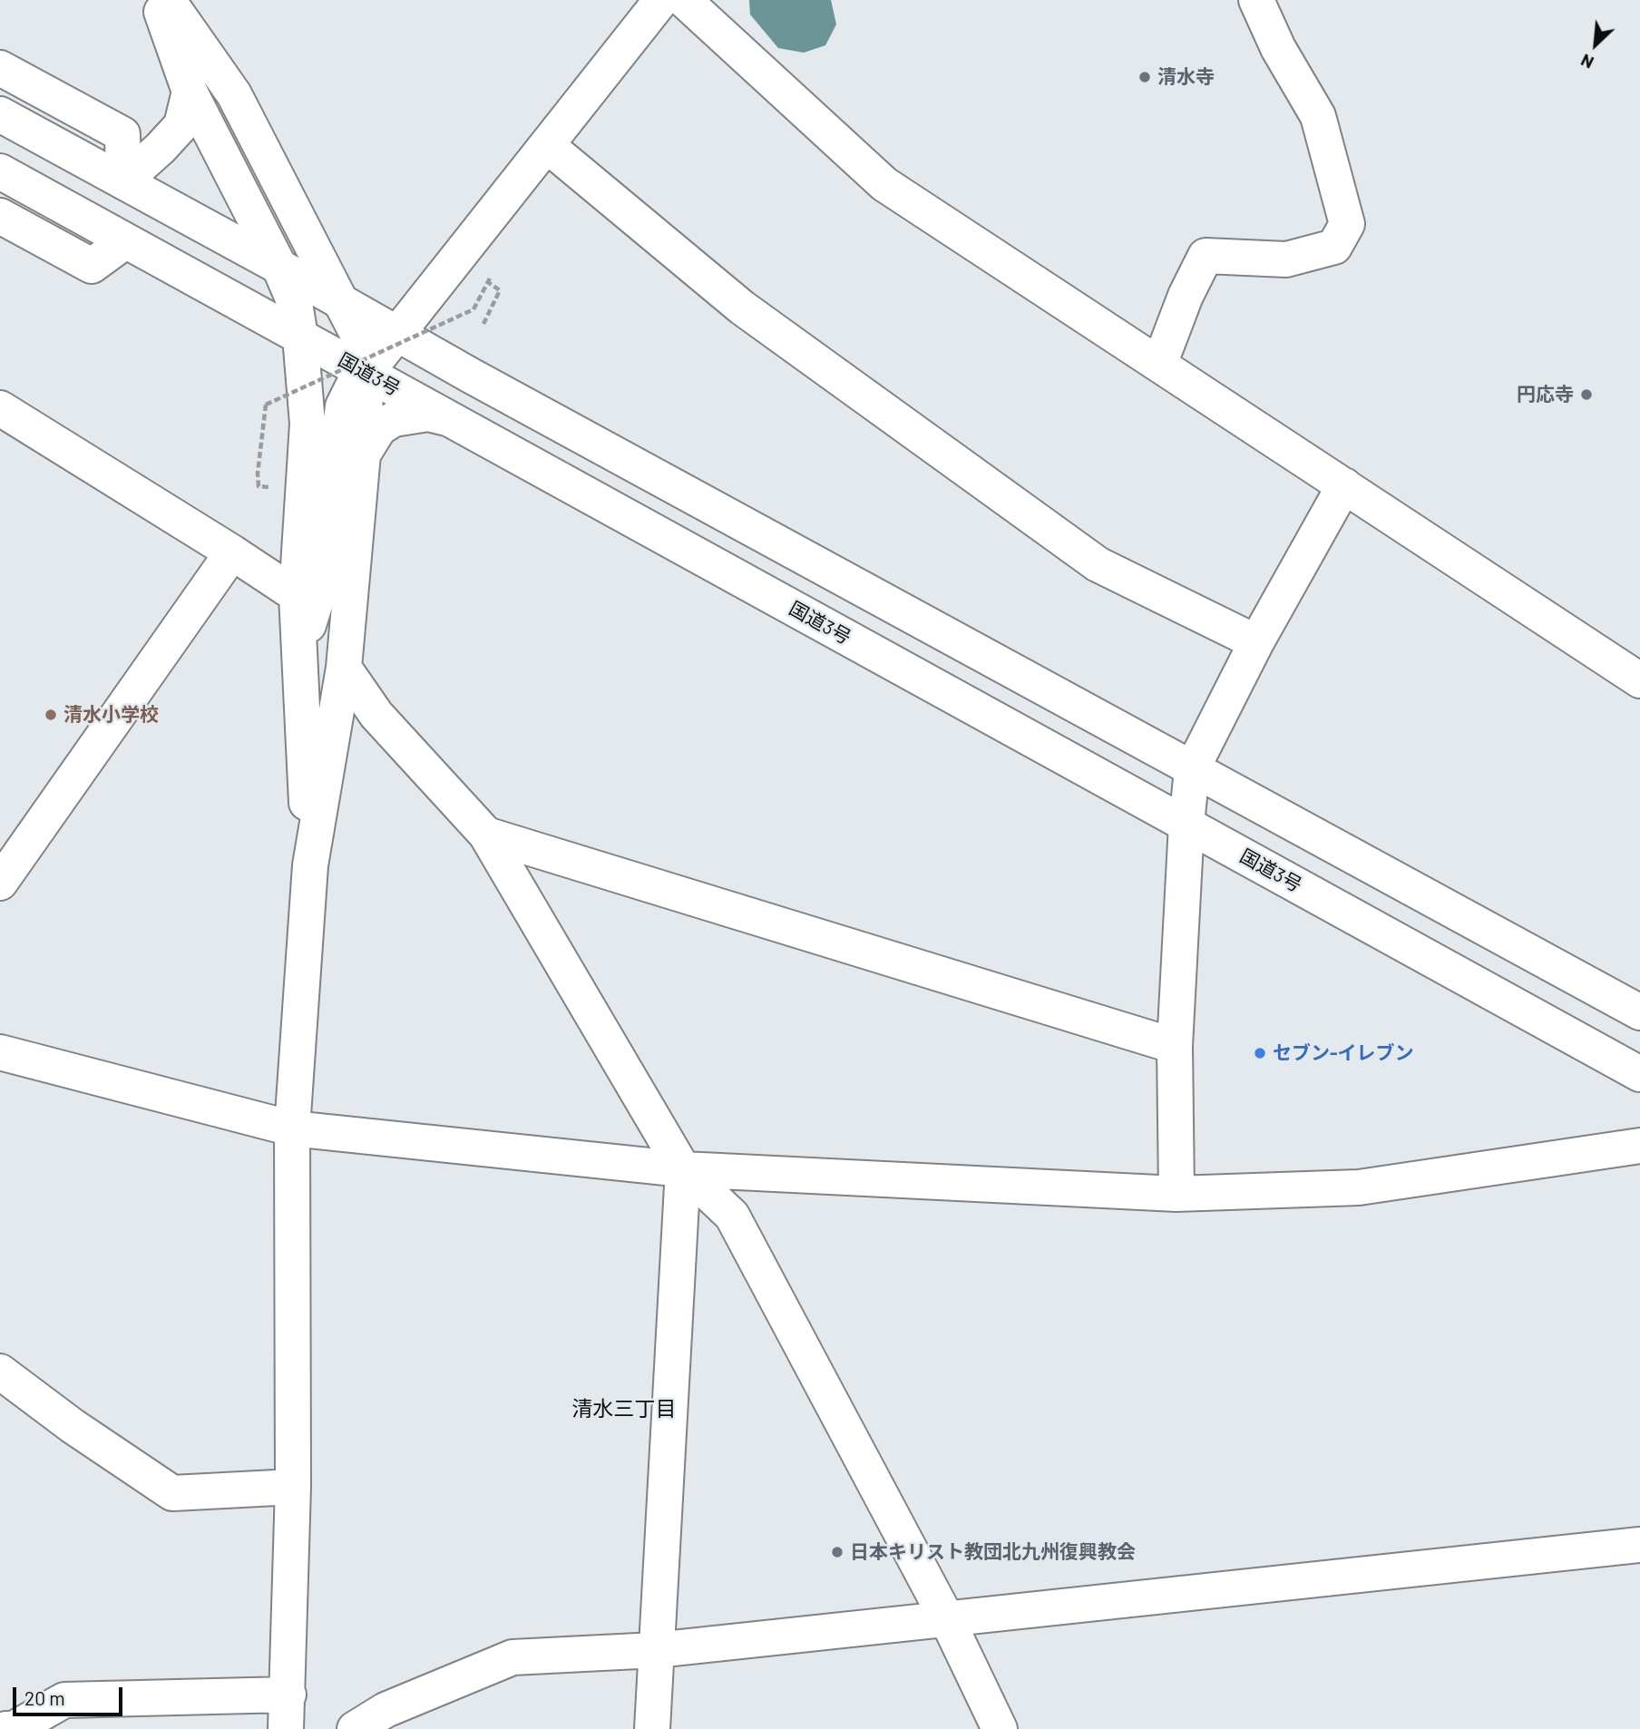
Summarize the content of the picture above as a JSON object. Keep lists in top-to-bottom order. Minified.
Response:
{"streets":{"main road":["国道3号"]},"districts":["清水三丁目"],"places":["清水寺","円応寺","清水小学校","セブン-イレブン","日本キリスト教団北九州復興教会"],"scale_bar":"20 m","north":"bottom left"}
